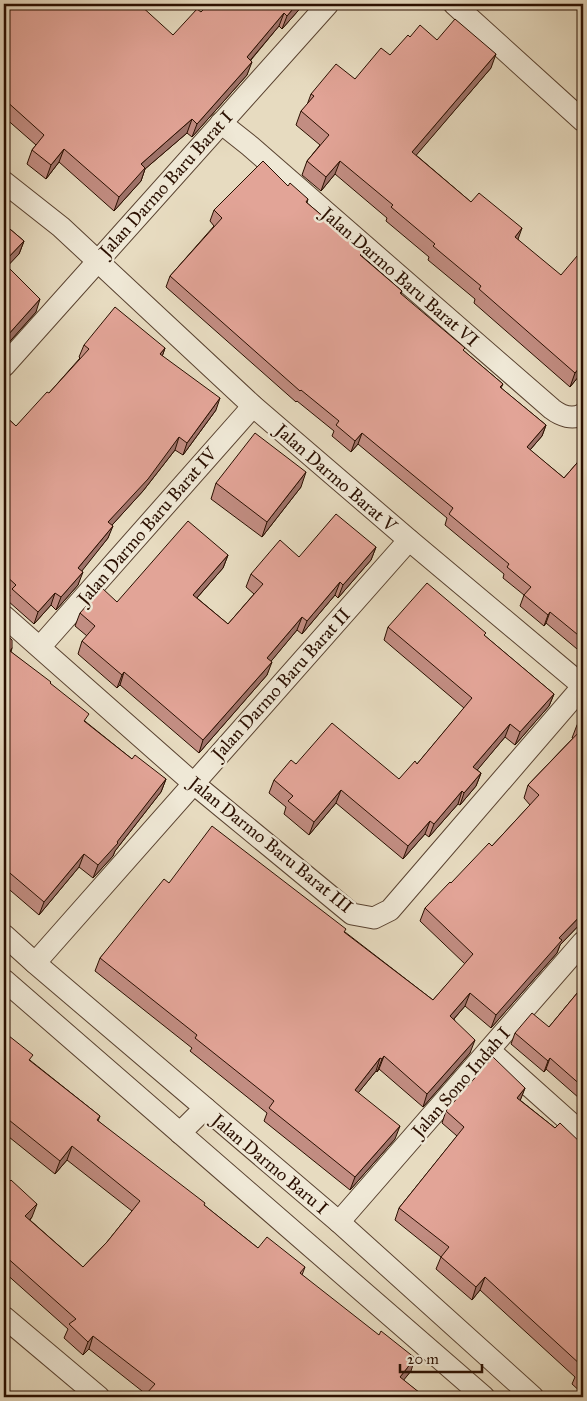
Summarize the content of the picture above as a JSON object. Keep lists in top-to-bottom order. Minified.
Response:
{"streets":{"street":["Jalan Darmo Baru Barat I","Jalan Darmo Baru Barat VI","Jalan Darmo Barat V","Jalan Darmo Baru Barat IV","Jalan Darmo Baru Barat II","Jalan Darmo Baru Barat III","Jalan Sono Indah I","Jalan Darmo Baru I"]},"crossings":[["Jalan Darmo Baru Barat I","Jalan Darmo Baru Barat VI"],["Jalan Darmo Baru Barat I","Jalan Darmo Barat V"],["Jalan Darmo Barat V","Jalan Darmo Baru Barat IV"],["Jalan Darmo Barat V","Jalan Darmo Baru Barat II"],["Jalan Darmo Barat V","Jalan Darmo Baru Barat III"],["Jalan Darmo Baru Barat IV","Jalan Darmo Baru Barat III"],["Jalan Darmo Baru Barat II","Jalan Darmo Baru Barat III"],["Jalan Darmo Baru Barat II","Jalan Darmo Baru I"],["Jalan Sono Indah I","Jalan Darmo Baru I"]],"scale_bar":"20 m"}
